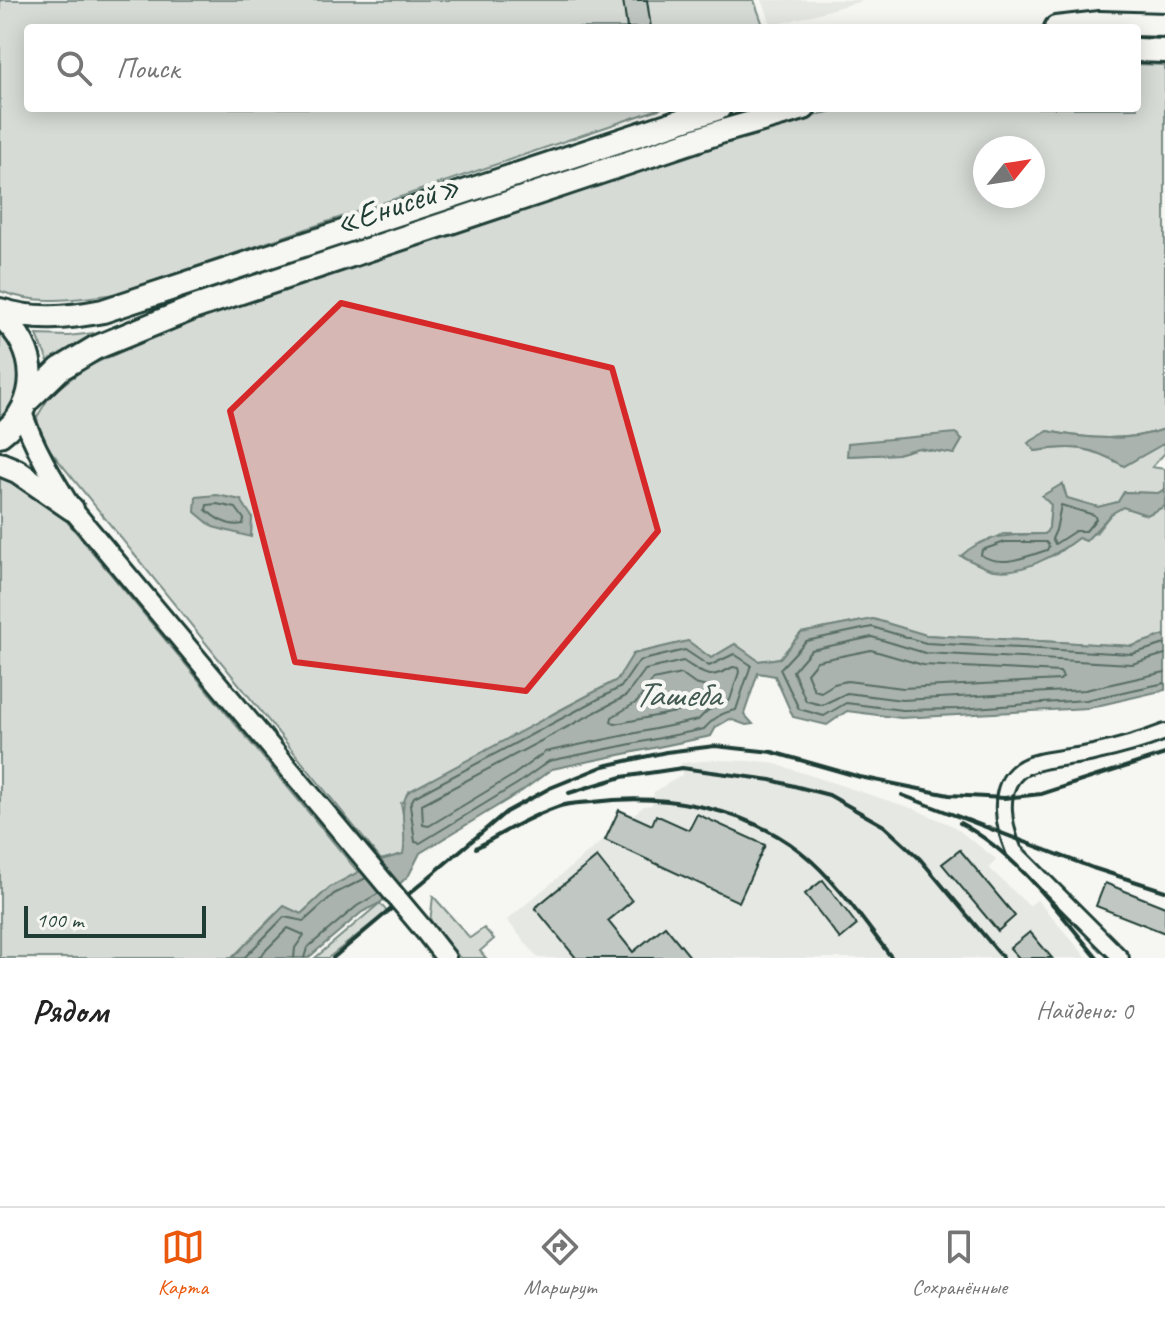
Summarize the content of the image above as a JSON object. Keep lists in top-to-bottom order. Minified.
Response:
{"streets":{"highway":["«Енисей»"]},"water":["Ташеба"],"scale_bar":"100 m","north":"top right","page":{"search":"Поиск","scale":"100 m","heading":["Рядом","Найдено: 0"],"nav":["Карта","Маршрут","Сохранённые"]}}
